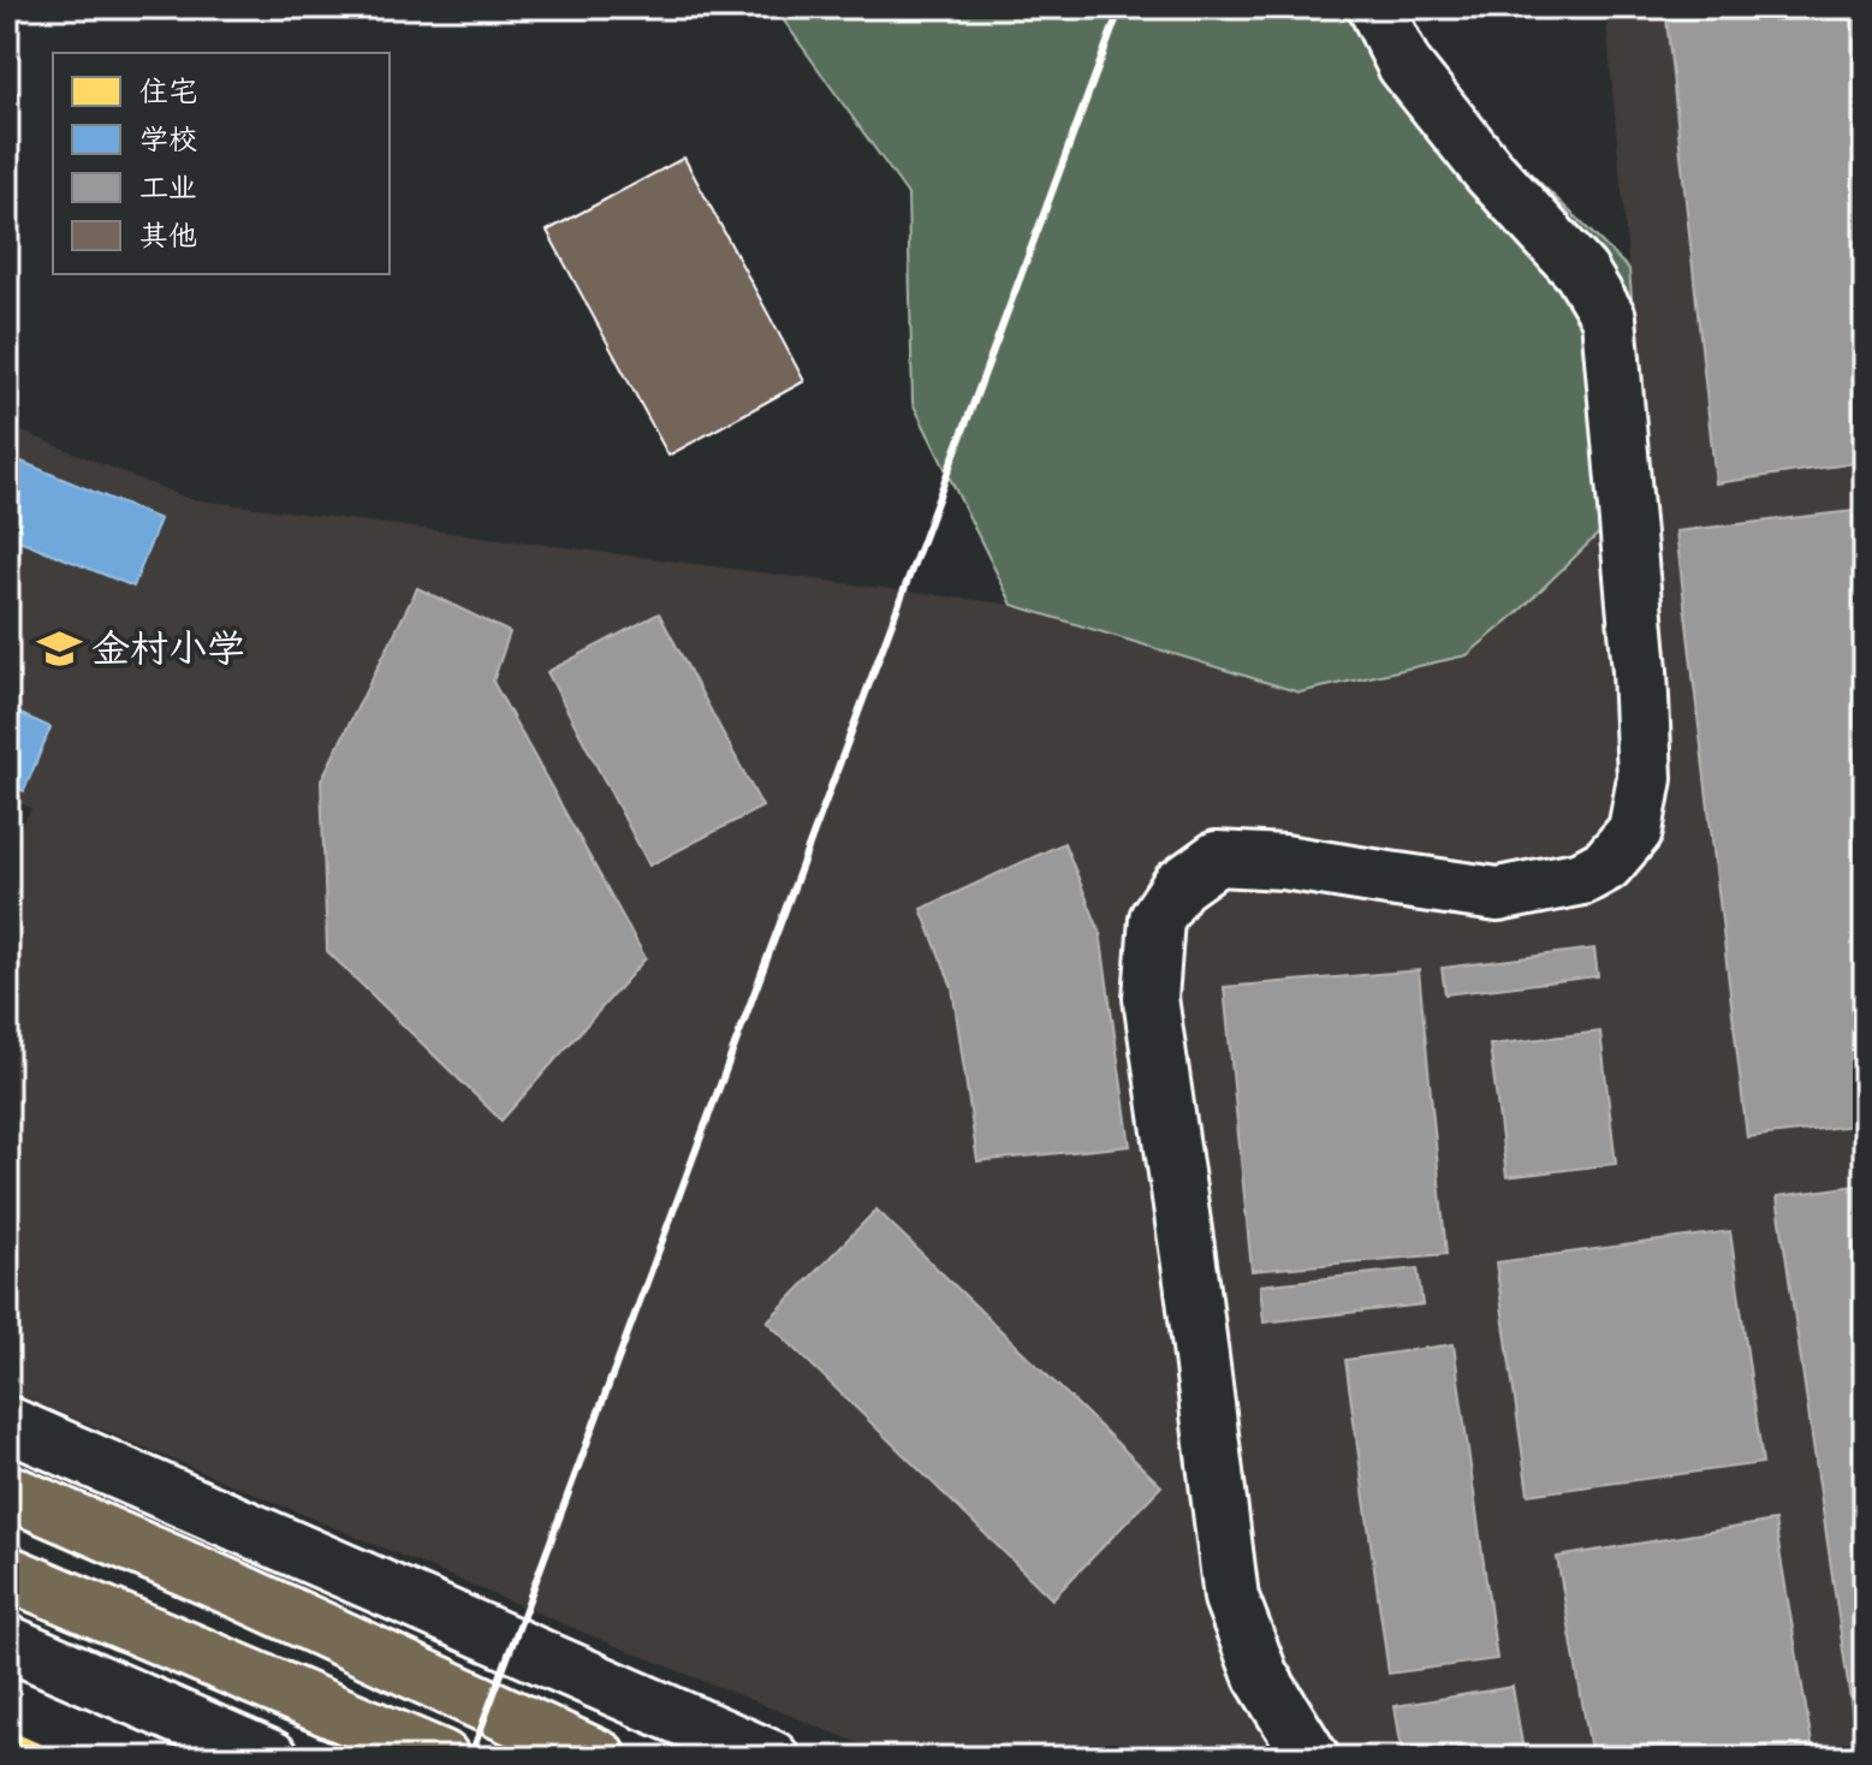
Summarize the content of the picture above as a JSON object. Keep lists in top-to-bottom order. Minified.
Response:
{"places":{"school or university":["金村小学"]},"legend":["住宅","学校","工业","其他"]}
